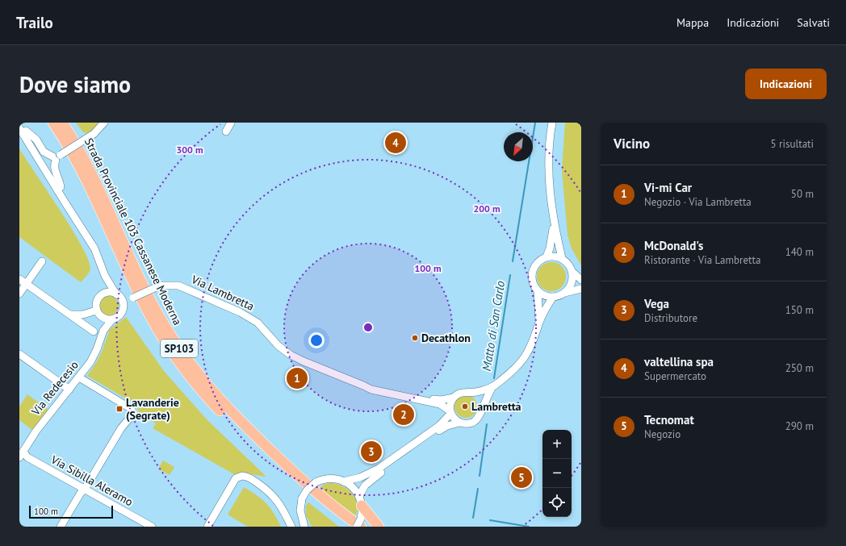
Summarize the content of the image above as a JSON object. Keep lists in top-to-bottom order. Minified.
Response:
{"streets":{"highway":["Strada Provinciale 103 Cassanese Moderna","SP103"],"street":["Via Lambretta","Via Redecesio","Via Sibilla Aleramo"]},"crossings":[["Via Lambretta","Via Redecesio"],["Via Redecesio","Via Sibilla Aleramo"]],"water":["Matto di San Carlo"],"places":{"other":["Decathlon","Lambretta"],"transit":["Lavanderie (Segrate)"]},"scale_bar":"100 m","north":"bottom left","page":{"header":"Trailo","nav":["Mappa","Indicazioni","Salvati"],"buttons":"Indicazioni","title":"Dove siamo","heading":["Vicino","5 risultati"],"pins":["4","1","2","3","5"],"list":[{"mark":"1","name":"Vi-mi Car","note":"Negozio · Via Lambretta","value":"50 m"},{"mark":"2","name":"McDonald's","note":"Ristorante · Via Lambretta","value":"140 m"},{"mark":"3","name":"Vega","note":"Distributore","value":"150 m"},{"mark":"4","name":"valtellina spa","note":"Supermercato","value":"250 m"},{"mark":"5","name":"Tecnomat","note":"Negozio","value":"290 m"}],"map_buttons":["+","−"],"scale":"100 m"},"rings":["300 m","200 m","100 m"]}
